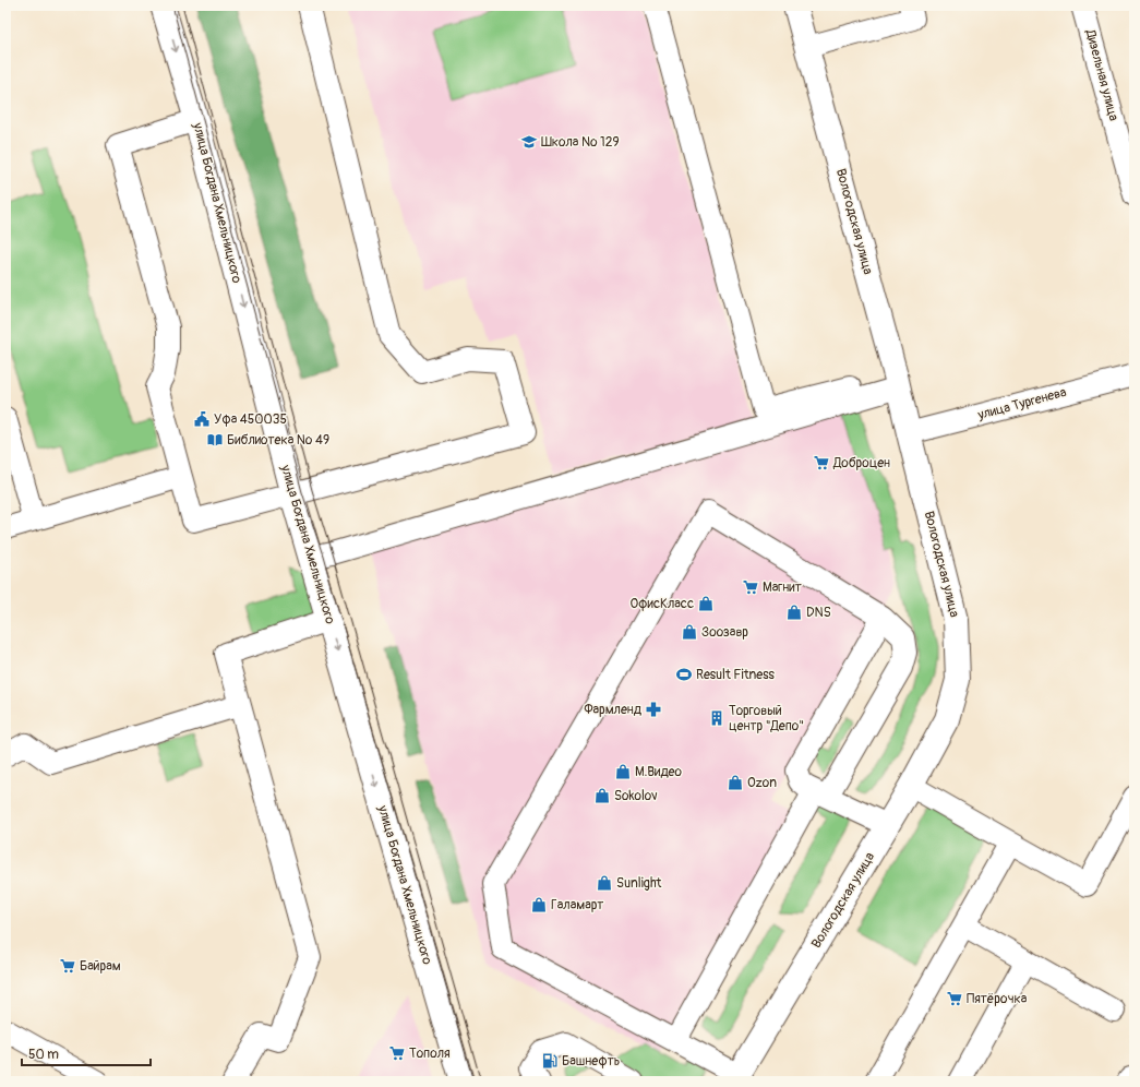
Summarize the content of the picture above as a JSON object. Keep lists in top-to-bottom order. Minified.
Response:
{"streets":{"main road":["улица Богдана Хмельницкого","Вологодская улица"],"street":["Дизельная улица","улица Тургенева"]},"crossings":[["Вологодская улица","улица Тургенева"]],"one_way":["улица Богдана Хмельницкого"],"places":{"school or university":["Школа № 129"],"public building":["Уфа 450035"],"library":["Библиотека № 49"],"supermarket":["Доброцен","Магнит","Байрам","Пятёрочка","Тополя"],"shop":["ОфисКласс","DNS","Зоозавр","М.Видео","Ozon","Sokolov","Sunlight","Галамарт"],"sports":["Result Fitness"],"pharmacy":["Фармленд"],"building":["Торговый центр \"Депо\""],"fuel station":["Башнефть"]},"scale_bar":"50 m"}
